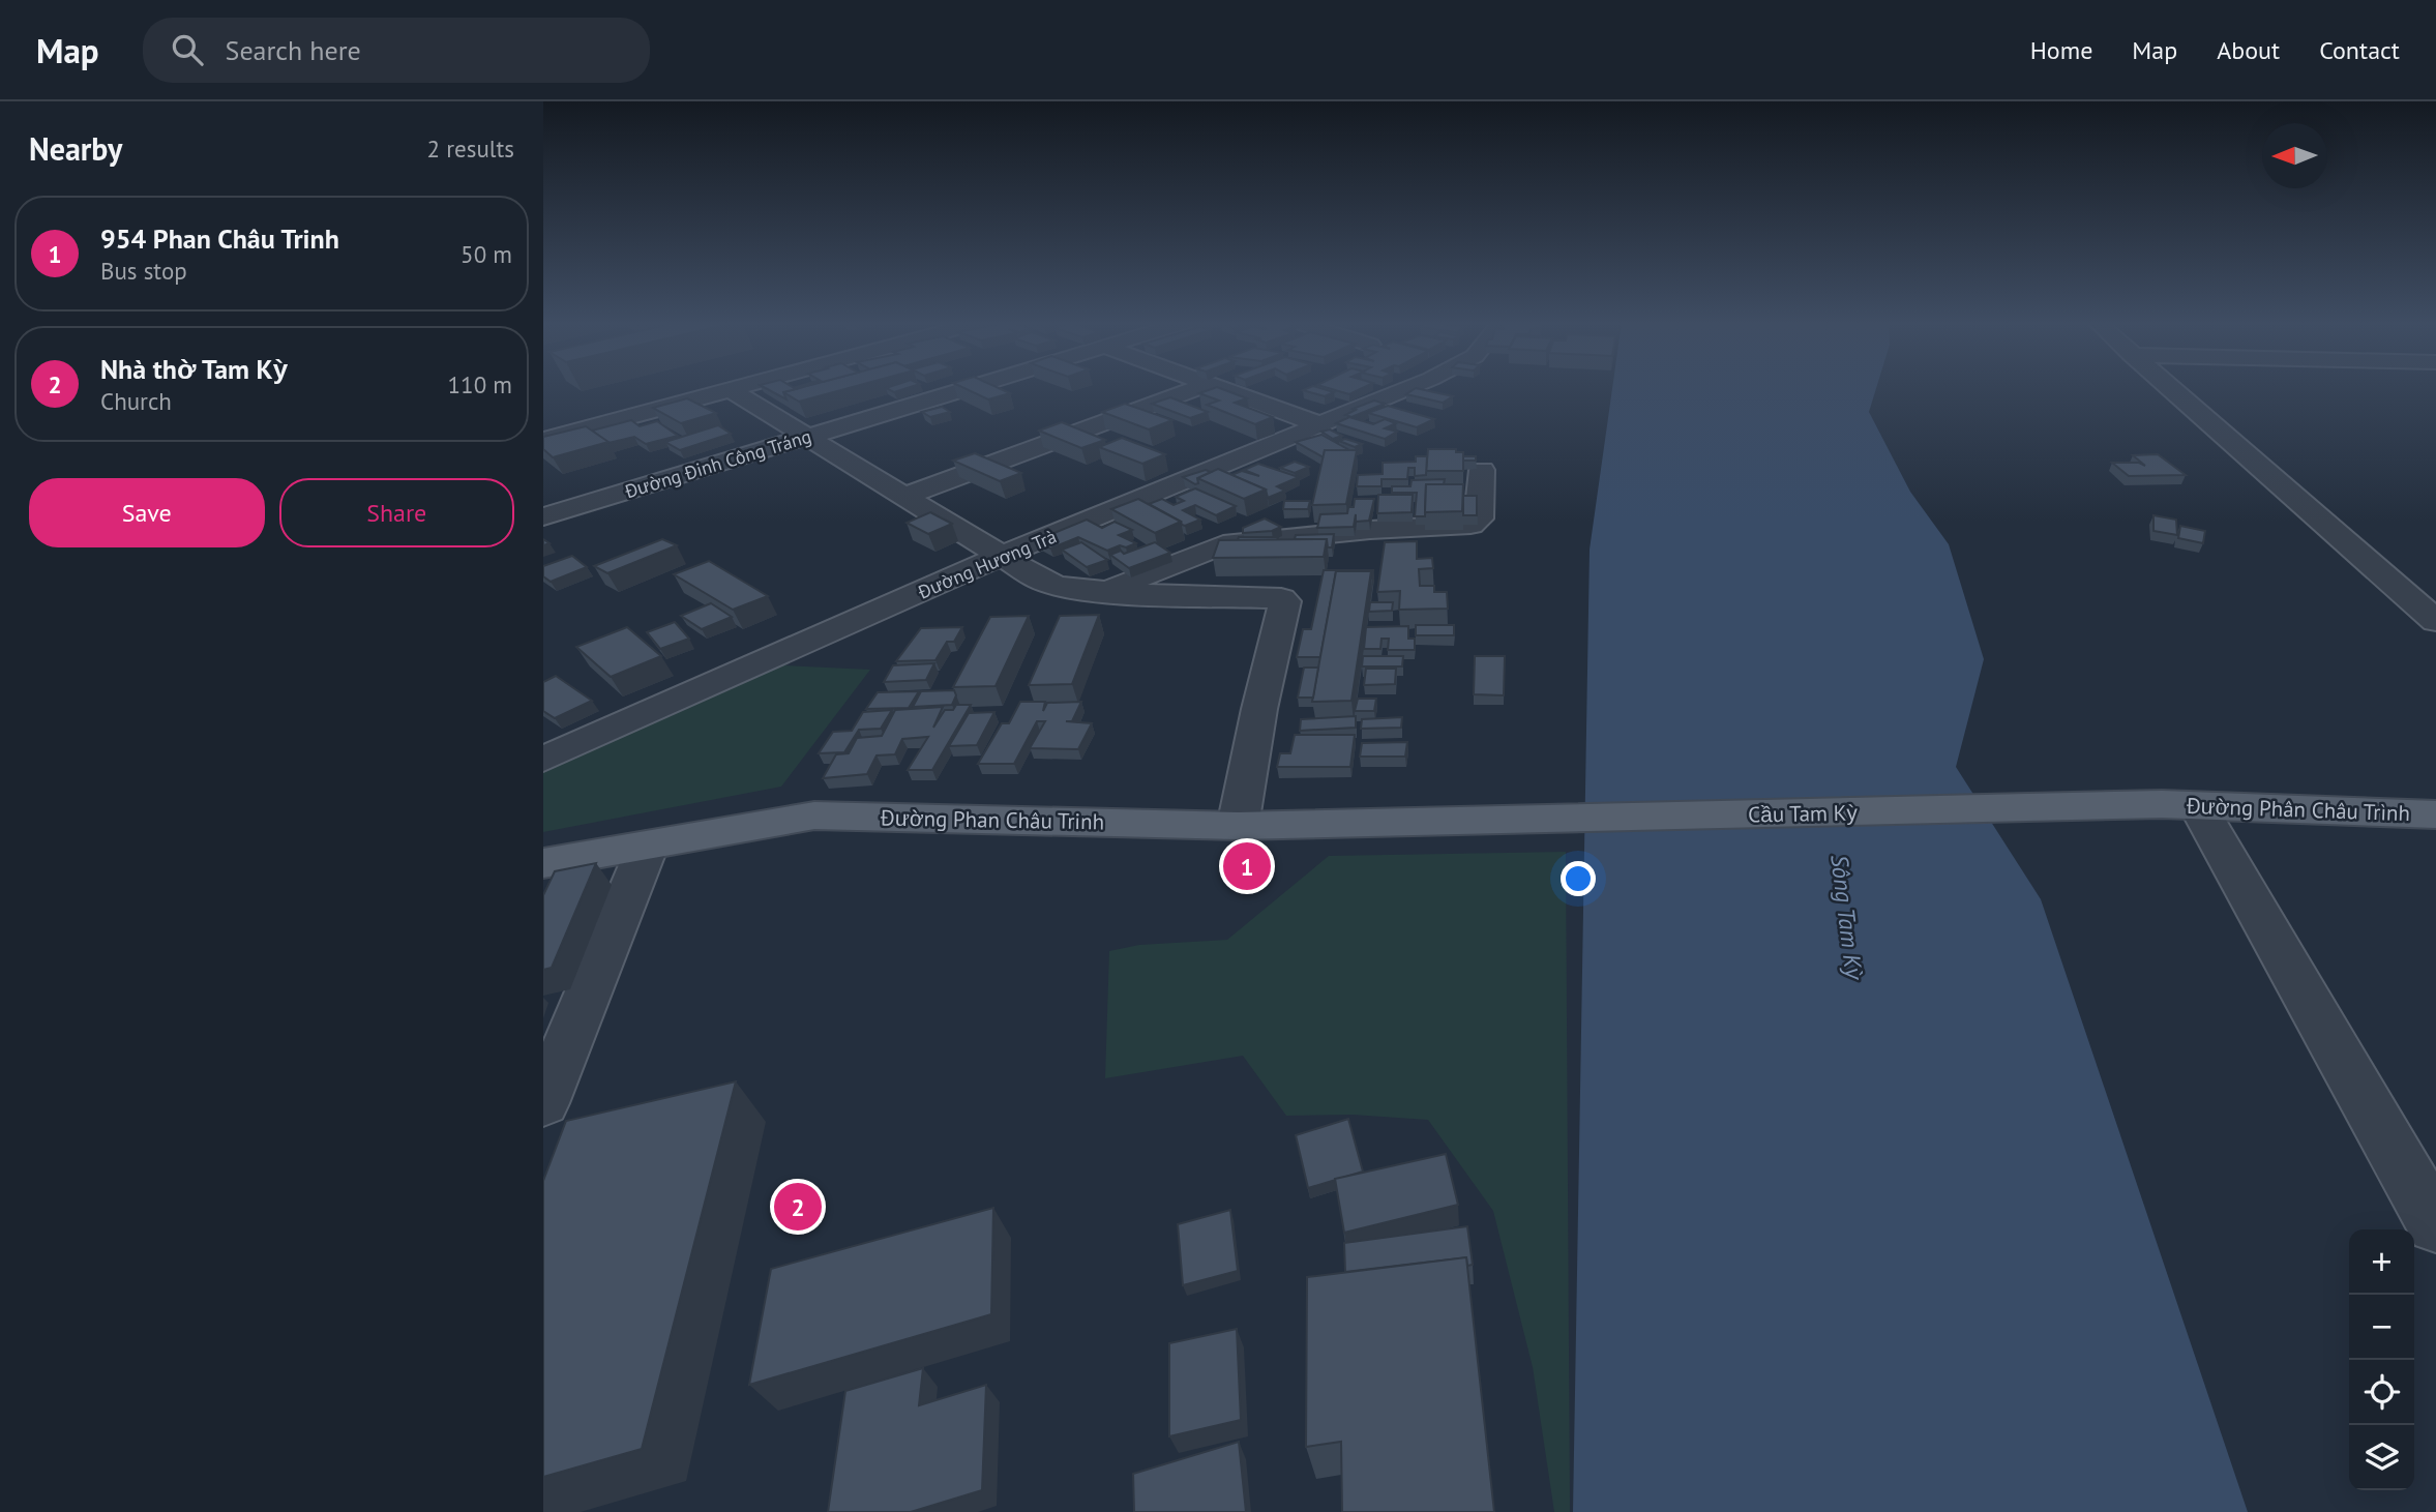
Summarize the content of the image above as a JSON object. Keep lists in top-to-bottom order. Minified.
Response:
{"streets":{"main road":["Đường Phân Châu Trình","Cầu Tam Kỳ","Đường Phan Châu Trinh"],"street":["Đường Đinh Công Tráng","Đường Hương Trà"]},"crossings":[["Đường Phân Châu Trình","Cầu Tam Kỳ"],["Cầu Tam Kỳ","Đường Phan Châu Trinh"]],"water":["Sông Tam Kỳ"],"north":"left","page":{"header":"Map","search":"Search here","nav":["Home","Map","About","Contact"],"heading":["Nearby","2 results"],"list":[{"mark":"1","name":"954 Phan Châu Trinh","note":"Bus stop","value":"50 m"},{"mark":"2","name":"Nhà thờ Tam Kỳ","note":"Church","value":"110 m"}],"buttons":["Save","Share"],"pins":["1","2"],"map_buttons":["+","−"]}}
